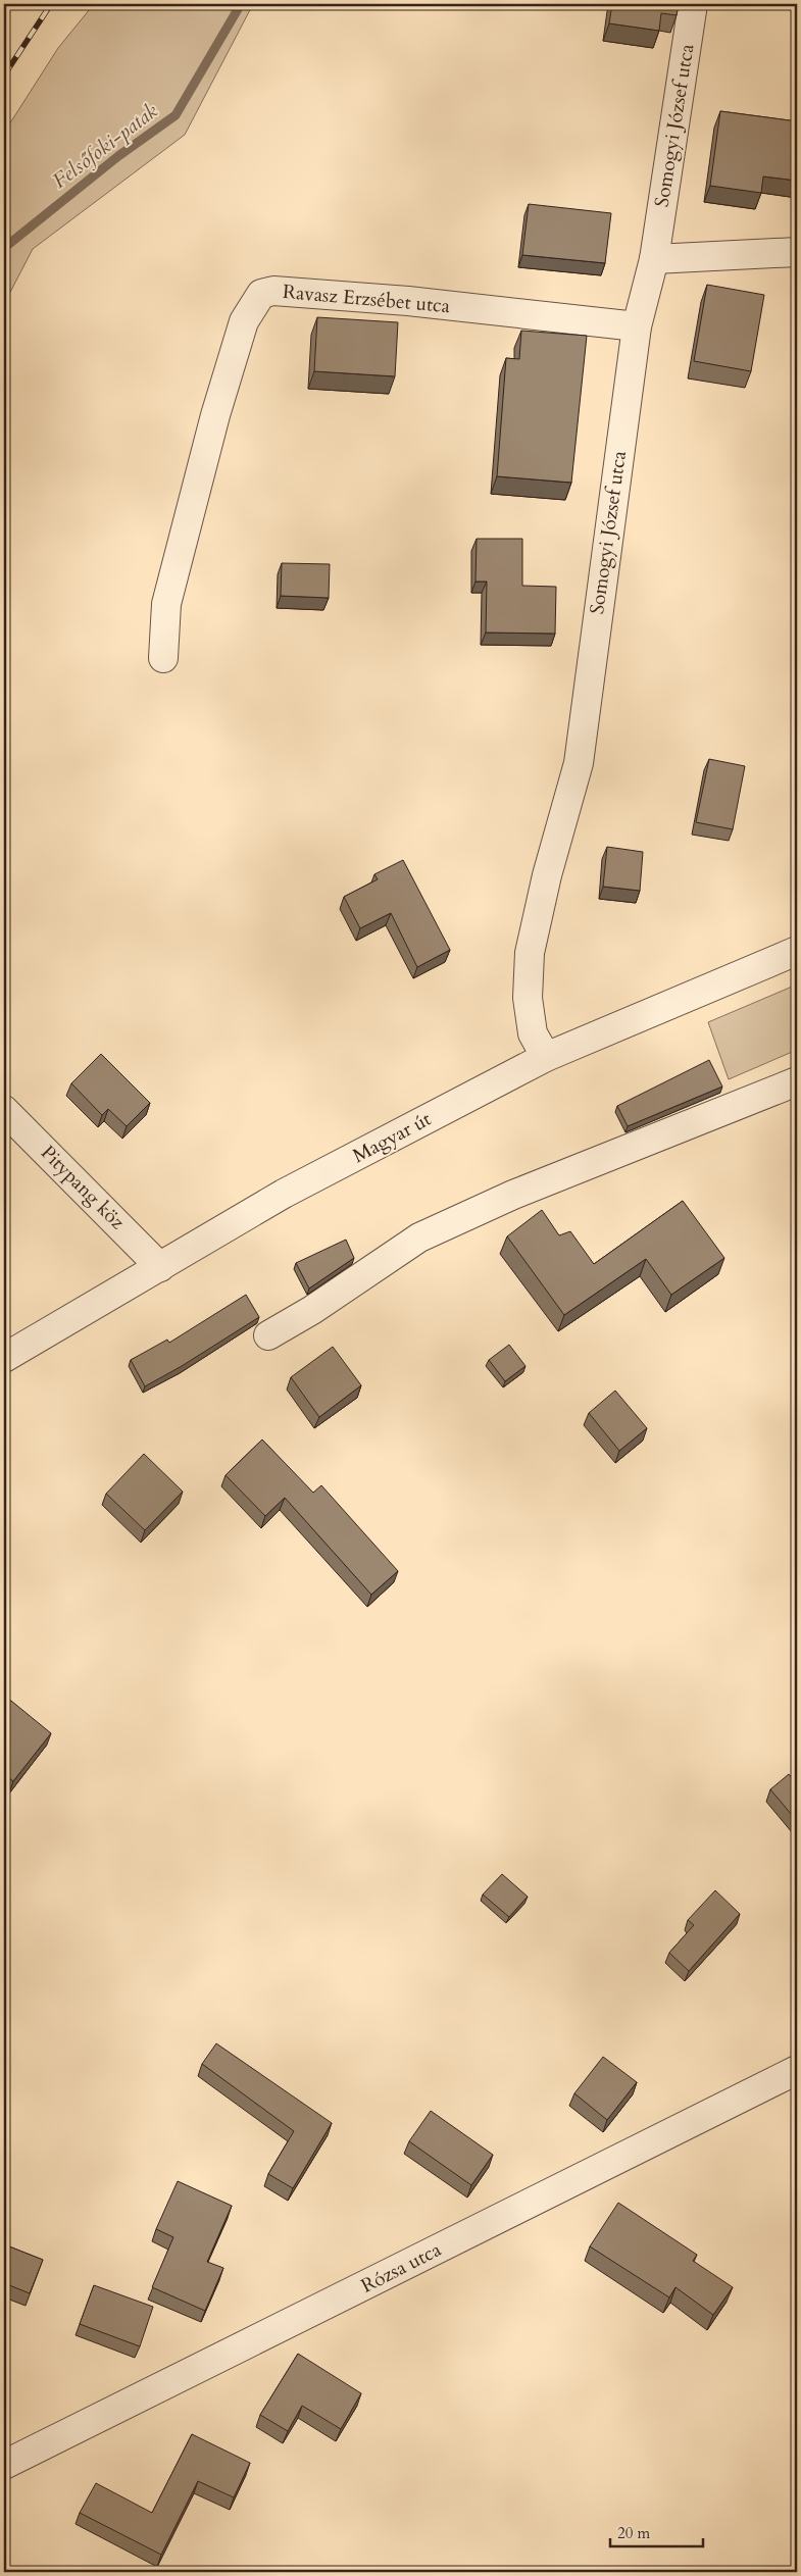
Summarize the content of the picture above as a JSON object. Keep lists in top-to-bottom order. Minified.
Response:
{"streets":{"street":["Somogyi József utca","Ravasz Erzsébet utca","Magyar út","Pitypang köz","Rózsa utca"]},"crossings":[["Somogyi József utca","Ravasz Erzsébet utca"],["Somogyi József utca","Magyar út"],["Magyar út","Pitypang köz"]],"water":["Felsőfoki-patak"],"scale_bar":"20 m"}
